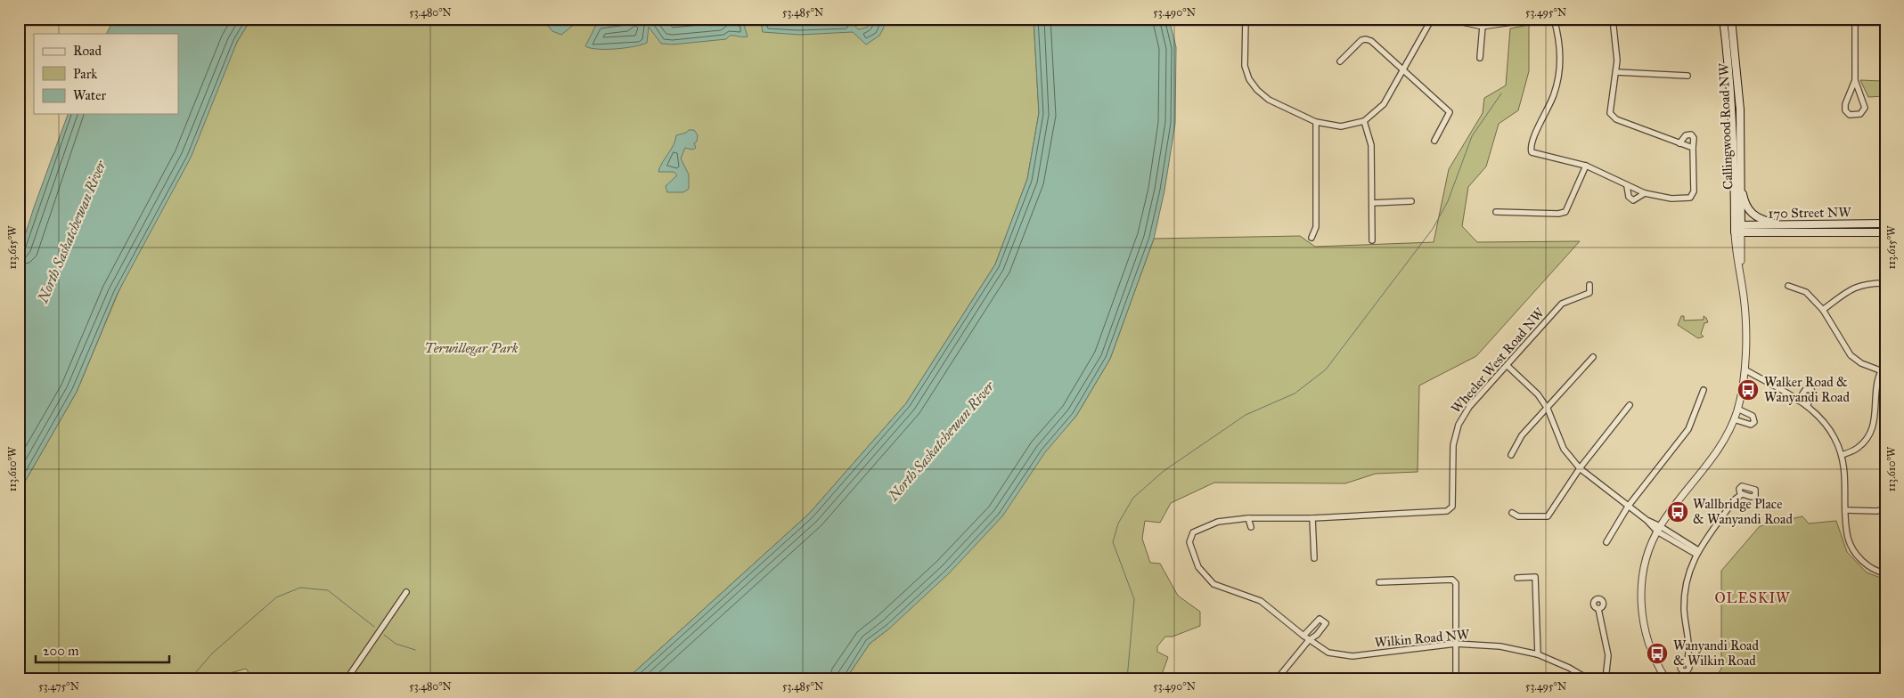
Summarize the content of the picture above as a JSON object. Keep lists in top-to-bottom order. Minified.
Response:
{"streets":{"main road":["Callingwood Road NW","170 Street NW"],"street":["Wheeler West Road NW","Wilkin Road NW"]},"crossings":[["Callingwood Road NW","170 Street NW"],["Wheeler West Road NW","Wilkin Road NW"]],"districts":["OLESKIW"],"water":["North Saskatchewan River"],"parks":["Terwillegar Park"],"places":{"bus stop":["Walker Road & Wanyandi Road","Wallbridge Place & Wanyandi Road","Wanyandi Road & Wilkin Road"]},"legend":["Road","Park","Water"],"scale_bar":"200 m","coordinates":["53.480°N","53.485°N","53.490°N","53.495°N","113.615°W","113.610°W","53.475°N"]}
